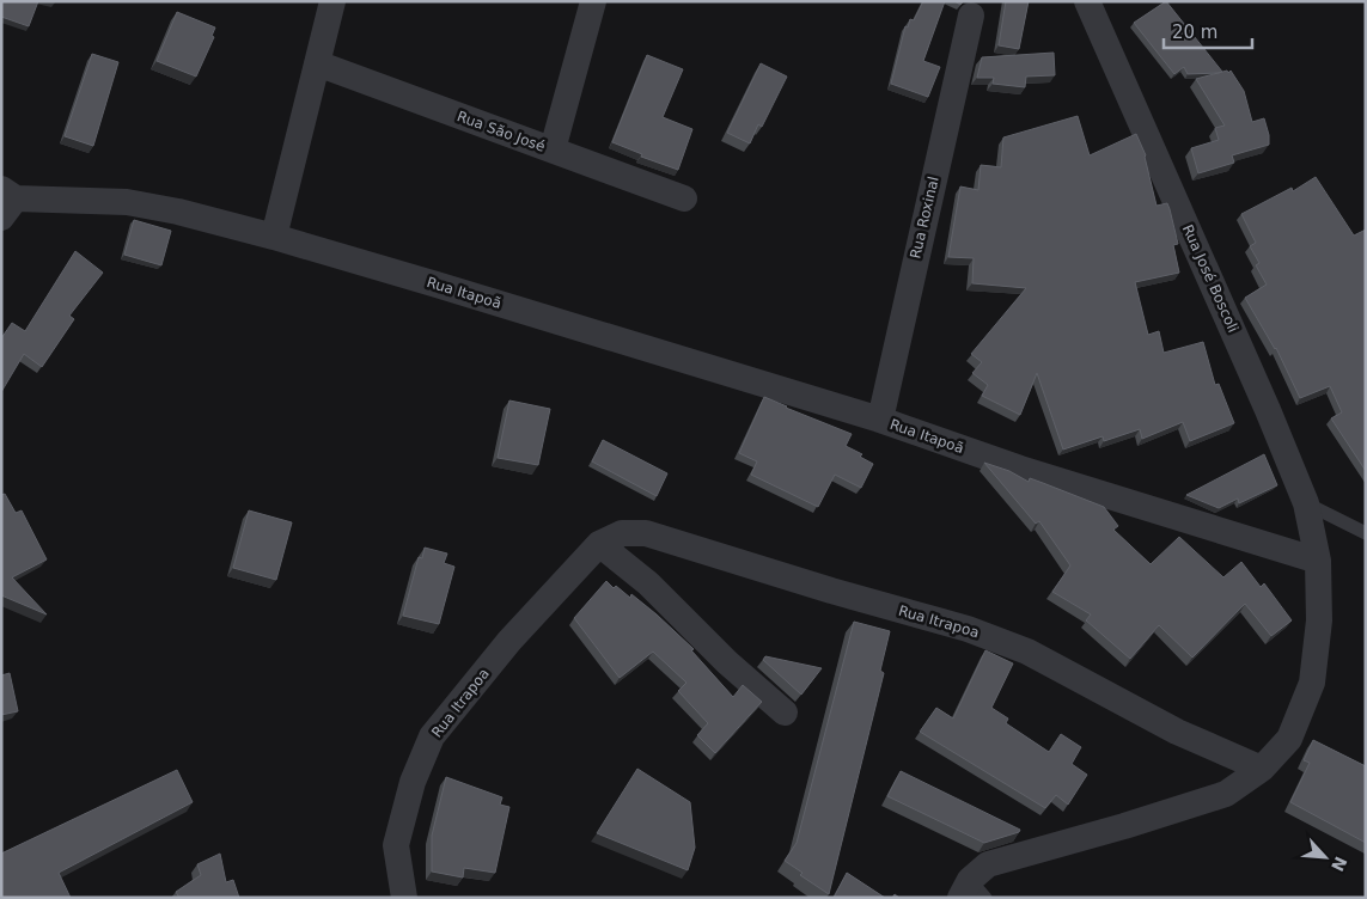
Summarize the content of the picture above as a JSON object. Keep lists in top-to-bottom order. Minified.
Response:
{"streets":{"street":["Rua São José","Rua Roxinal","Rua José Boscoli","Rua Itapoã","Rua Itrapoa"]},"crossings":[["Rua Roxinal","Rua Itapoã"],["Rua José Boscoli","Rua Itapoã"]],"scale_bar":"20 m","north":"bottom right"}
